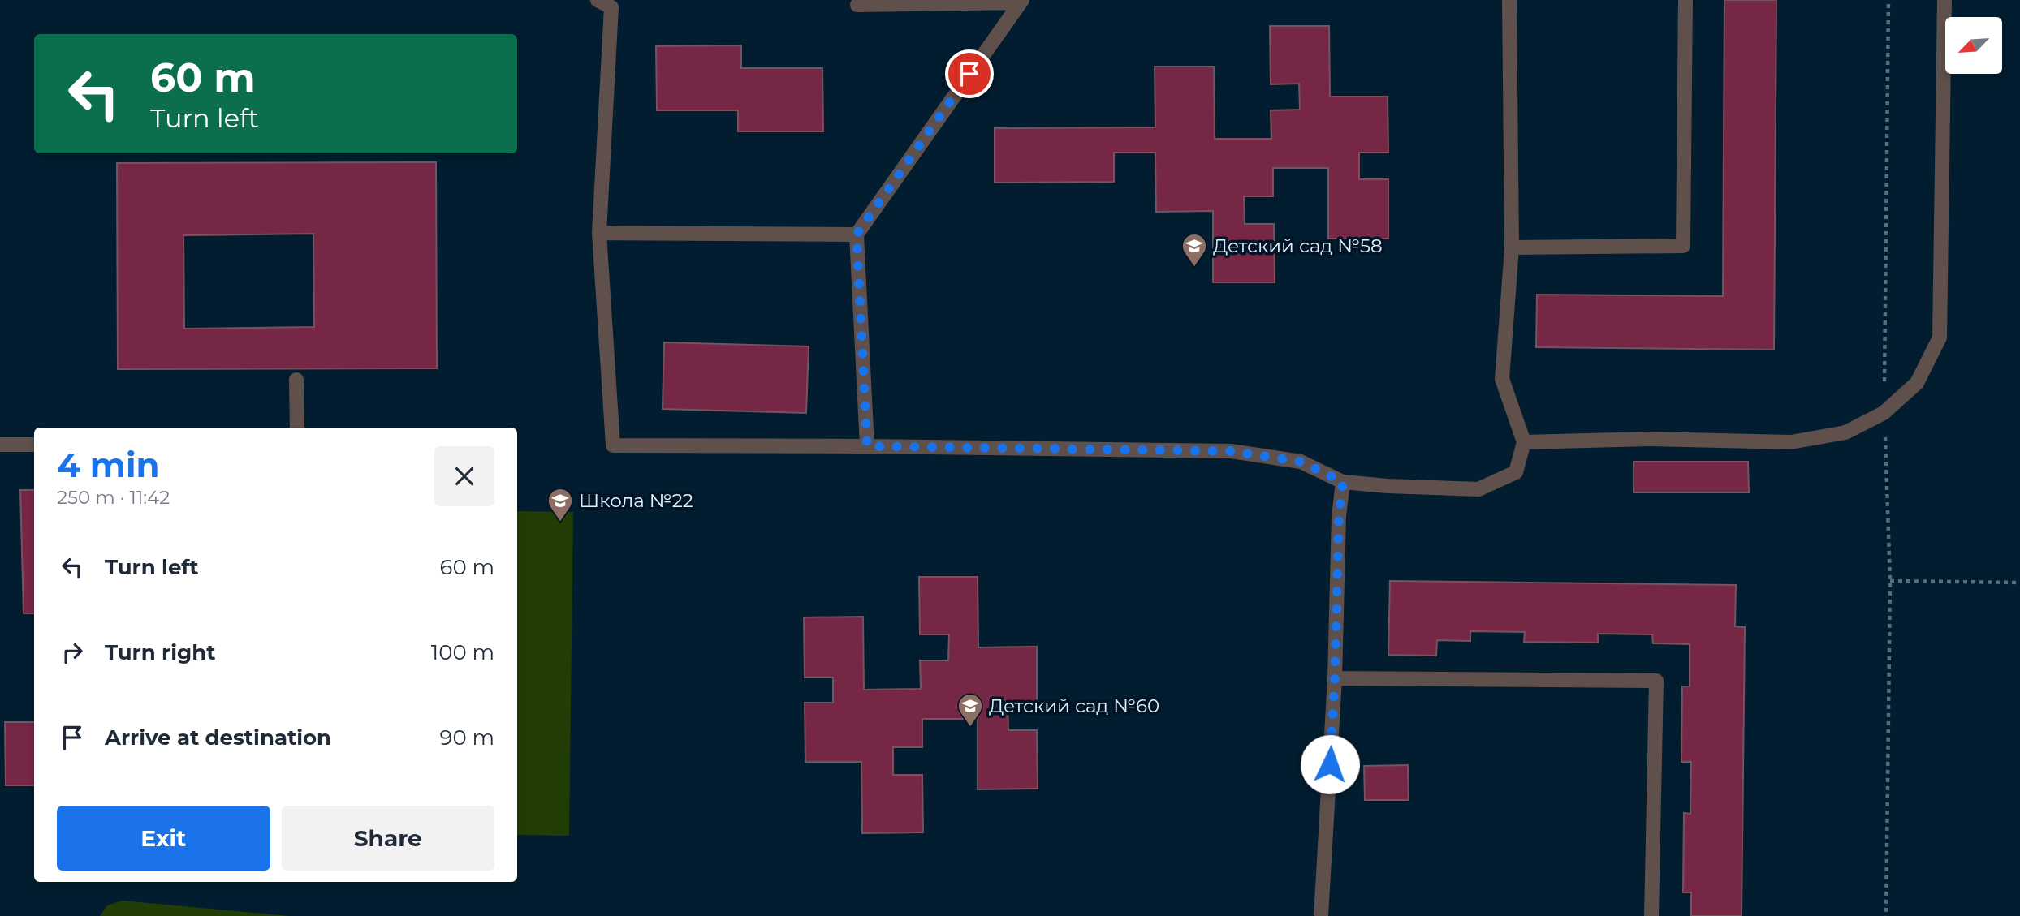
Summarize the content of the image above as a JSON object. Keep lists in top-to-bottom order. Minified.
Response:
{"places":{"school or university":["Детский сад №58","Школа №22","Детский сад №60"]},"north":"bottom left","page":{"turn":["60 m","Turn left"],"heading":["4 min","250 m · 11:42"],"list":[{"name":"Turn left","value":"60 m"},{"name":"Turn right","value":"100 m"},{"name":"Arrive at destination","value":"90 m"}],"buttons":["Exit","Share"]}}
